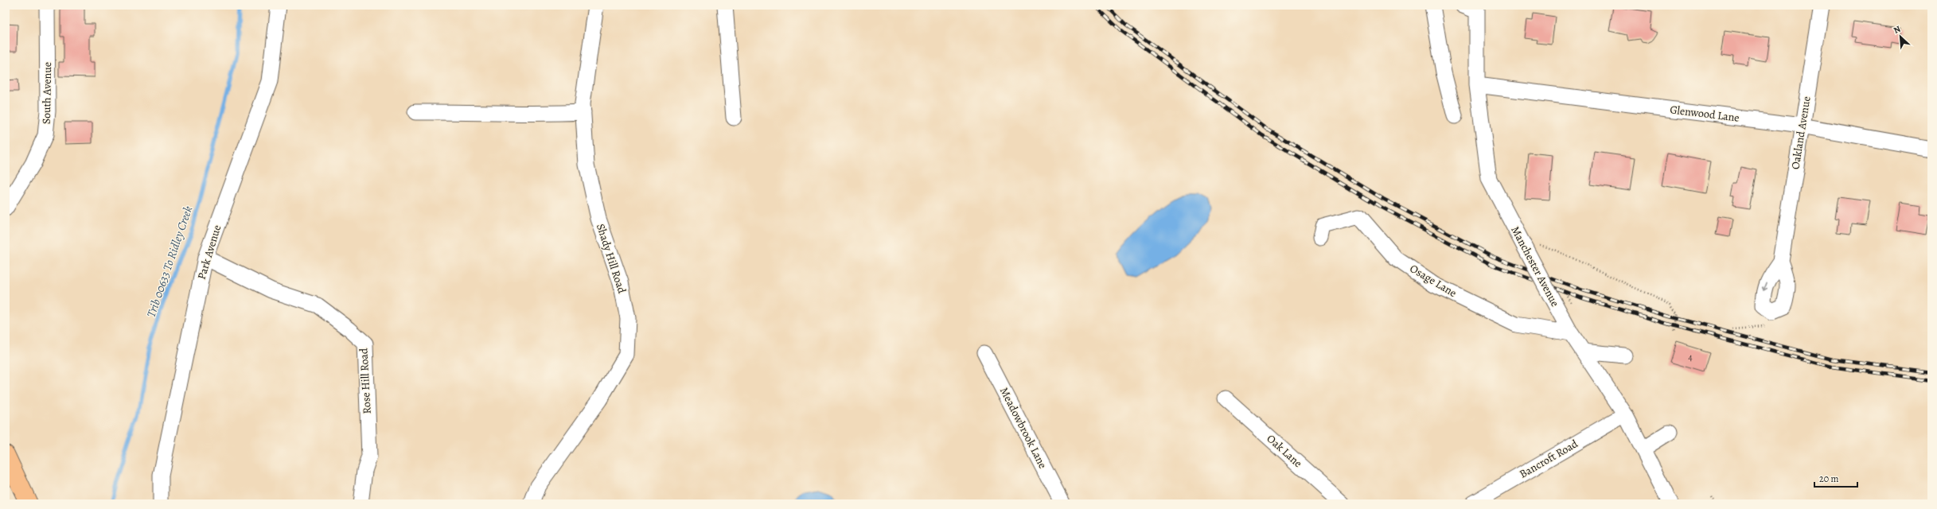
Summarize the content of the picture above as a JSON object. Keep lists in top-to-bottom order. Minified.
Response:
{"streets":{"street":["South Avenue","Glenwood Lane","Oakland Avenue","Park Avenue","Shady Hill Road","Manchester Avenue","Osage Lane","Rose Hill Road","Meadowbrook Lane","Oak Lane","Bancroft Road"]},"crossings":[["Glenwood Lane","Oakland Avenue"],["Glenwood Lane","Manchester Avenue"],["Park Avenue","Rose Hill Road"],["Manchester Avenue","Osage Lane"],["Manchester Avenue","Bancroft Road"]],"water":["Trib 00633 To Ridley Creek"],"house_numbers":["4"],"scale_bar":"20 m","north":"top left"}
